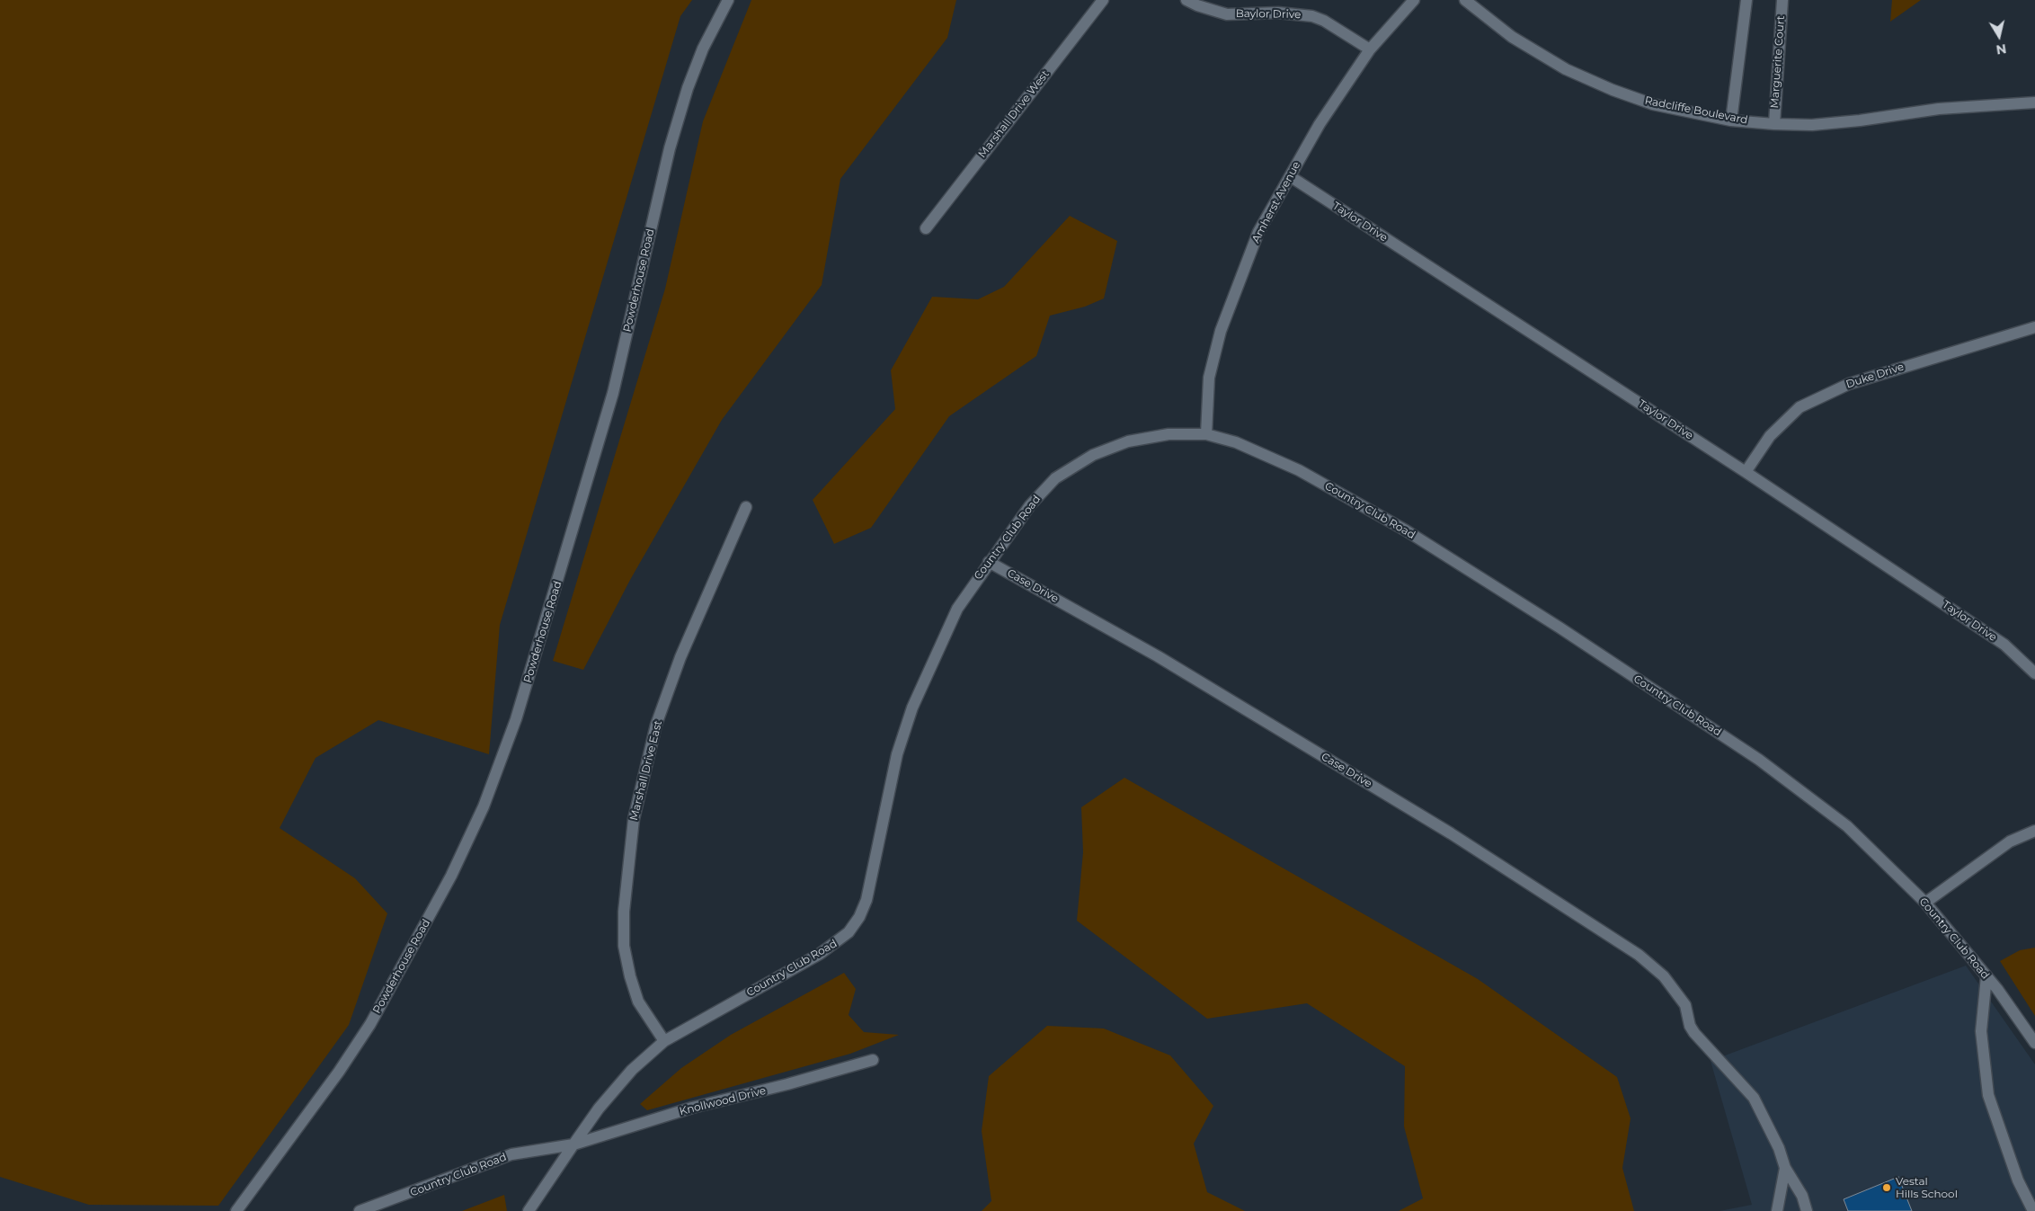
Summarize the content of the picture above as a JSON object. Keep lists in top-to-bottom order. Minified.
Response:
{"streets":{"street":["Baylor Drive","Marguerite Court","Radcliffe Boulevard","Marshall Drive West","Amherst Avenue","Taylor Drive","Powderhouse Road","Duke Drive","Country Club Road","Case Drive","Marshall Drive East","Knollwood Drive"]},"crossings":[["Baylor Drive","Amherst Avenue"],["Marguerite Court","Radcliffe Boulevard"],["Amherst Avenue","Taylor Drive"],["Amherst Avenue","Country Club Road"],["Taylor Drive","Duke Drive"],["Country Club Road","Case Drive"],["Country Club Road","Marshall Drive East"],["Country Club Road","Knollwood Drive"]],"places":["Vestal Hills School"],"north":"bottom"}
